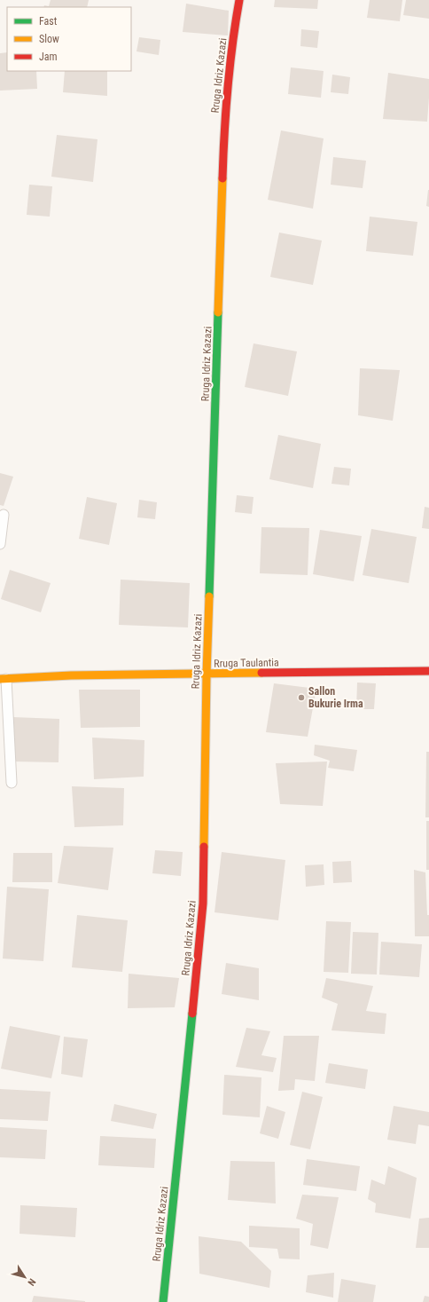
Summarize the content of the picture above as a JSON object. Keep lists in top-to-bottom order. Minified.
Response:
{"streets":{"street":["Rruga Idriz Kazazi","Rruga Taulantia"]},"crossings":[["Rruga Idriz Kazazi","Rruga Taulantia"]],"places":["Sallon Bukurie Irma"],"legend":["Fast","Slow","Jam"],"north":"bottom right"}
